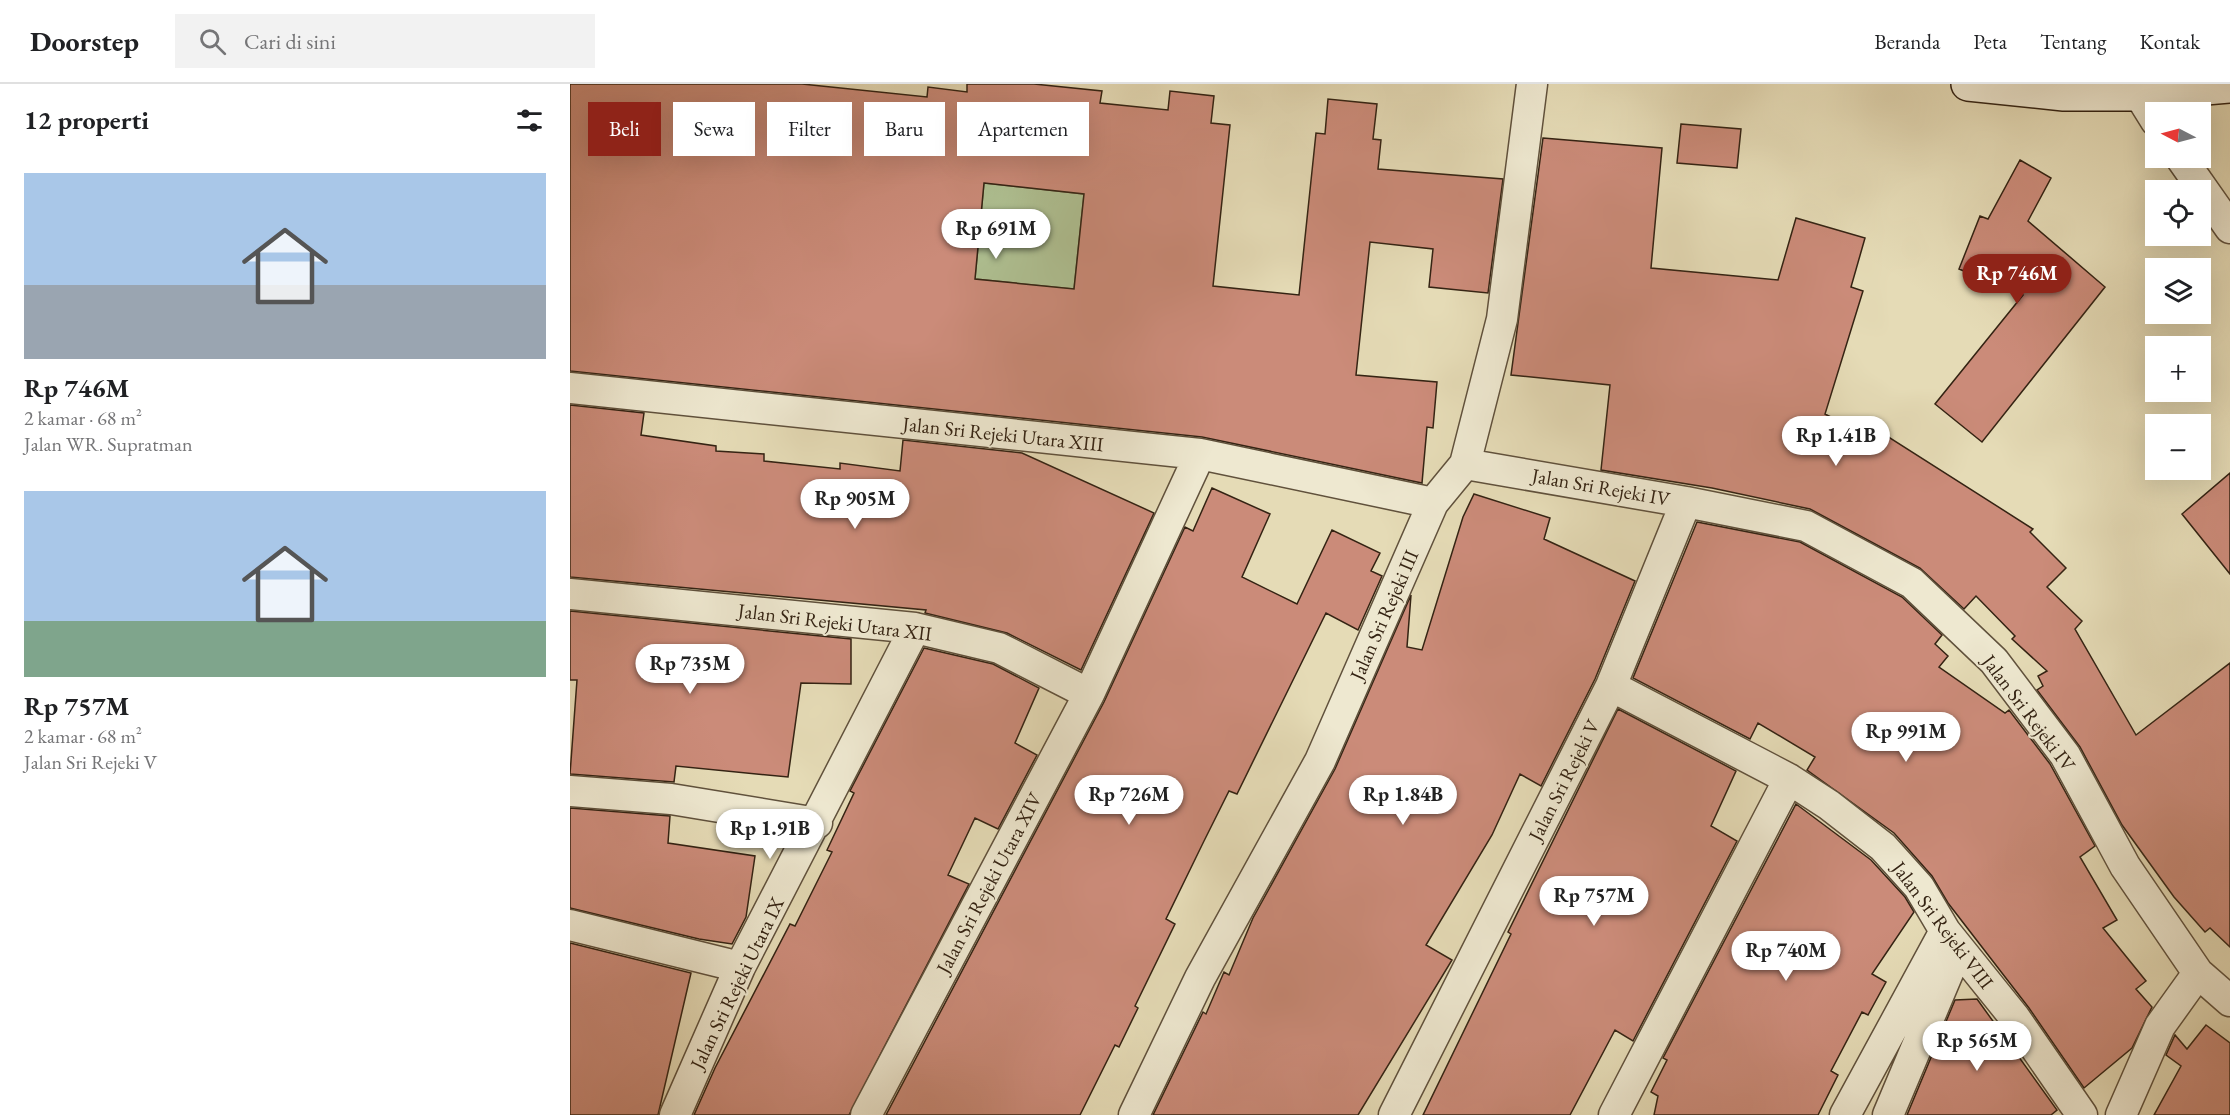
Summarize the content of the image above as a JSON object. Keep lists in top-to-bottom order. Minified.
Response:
{"streets":{"street":["Jalan Sri Rejeki Utara XIII","Jalan Sri Rejeki IV","Jalan Sri Rejeki III","Jalan Sri Rejeki Utara XII","Jalan Sri Rejeki V","Jalan Sri Rejeki Utara XIV","Jalan Sri Rejeki VIII","Jalan Sri Rejeki Utara IX"]},"crossings":[["Jalan Sri Rejeki Utara XIII","Jalan Sri Rejeki III"],["Jalan Sri Rejeki Utara XIII","Jalan Sri Rejeki Utara XIV"],["Jalan Sri Rejeki IV","Jalan Sri Rejeki III"],["Jalan Sri Rejeki IV","Jalan Sri Rejeki V"],["Jalan Sri Rejeki Utara XII","Jalan Sri Rejeki Utara XIV"],["Jalan Sri Rejeki Utara XII","Jalan Sri Rejeki Utara IX"],["Jalan Sri Rejeki V","Jalan Sri Rejeki VIII"]],"north":"left","page":{"header":"Doorstep","search":"Cari di sini","nav":["Beranda","Peta","Tentang","Kontak"],"heading":"12 properti","map_buttons":["+","−"],"chip":["Beli","Sewa","Filter","Baru","Apartemen"],"list":[{"name":"Rp 746M","note":"2 kamar · 68 m² · Jalan WR. Supratman"},{"name":"Rp 757M","note":"2 kamar · 68 m² · Jalan Sri Rejeki V"}],"price":["Rp 691M","Rp 746M","Rp 1.41B","Rp 905M","Rp 735M","Rp 991M","Rp 726M","Rp 1.84B","Rp 1.91B","Rp 757M","Rp 740M","Rp 565M"]}}
